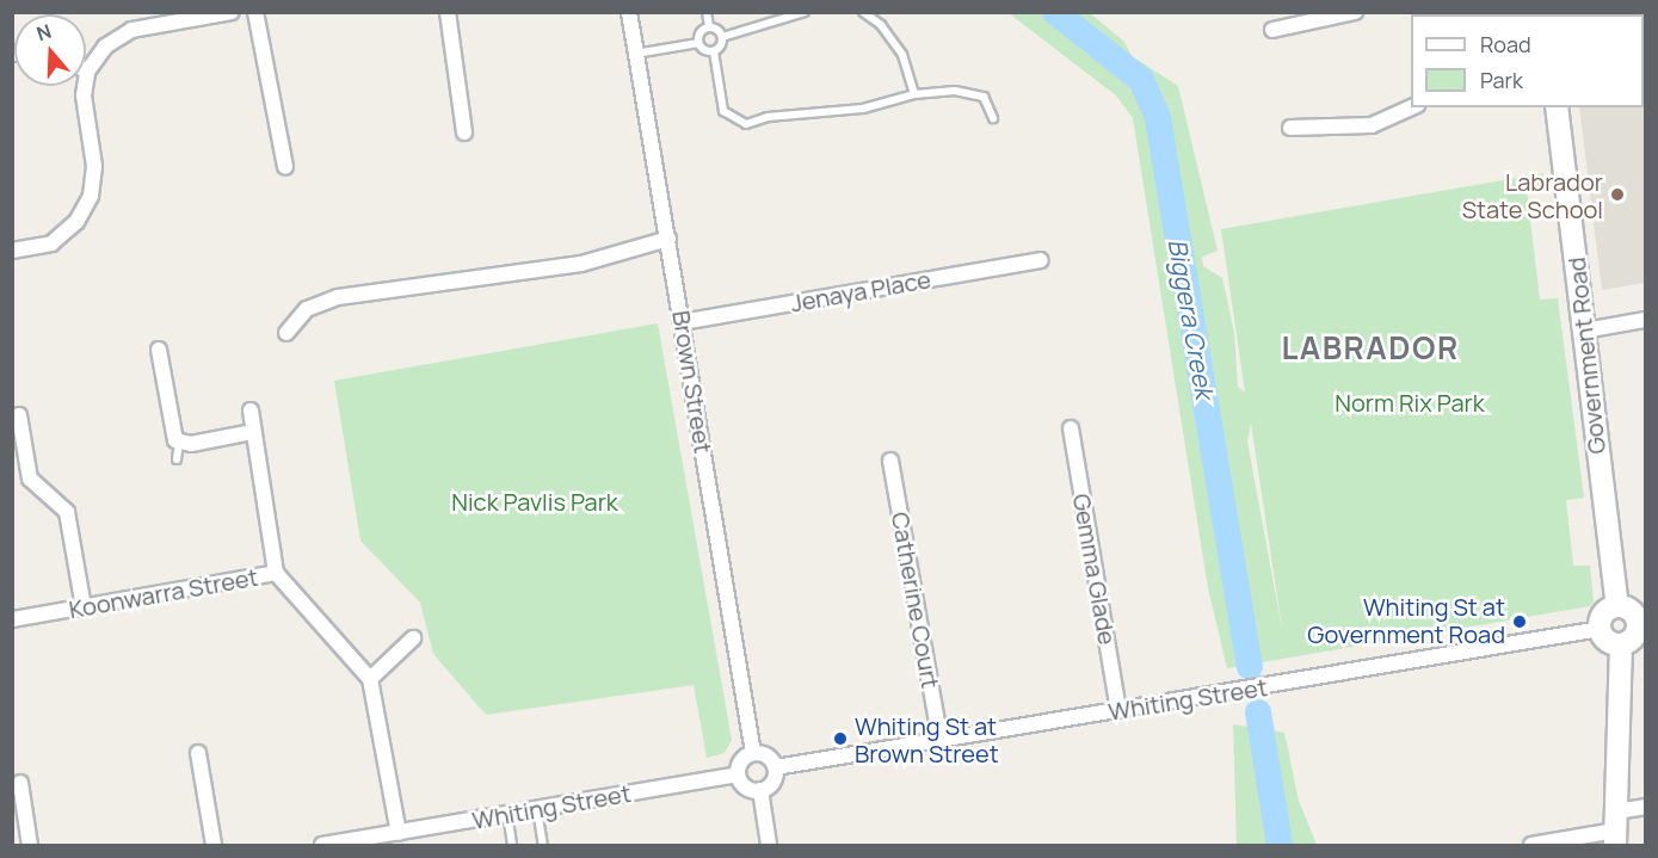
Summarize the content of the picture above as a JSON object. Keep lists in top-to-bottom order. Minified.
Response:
{"streets":{"main road":["Government Road"],"street":["Jenaya Place","Brown Street","Gemma Glade","Koonwarra Street","Catherine Court","Whiting Street"]},"crossings":[["Jenaya Place","Brown Street"],["Government Road","Whiting Street"],["Brown Street","Whiting Street"],["Gemma Glade","Whiting Street"],["Catherine Court","Whiting Street"]],"districts":["LABRADOR"],"water":["Biggera Creek"],"parks":["Norm Rix Park","Nick Pavlis Park"],"places":["Labrador State School","Whiting St at Government Road","Whiting St at Brown Street"],"legend":["Road","Park"],"north":"top"}
